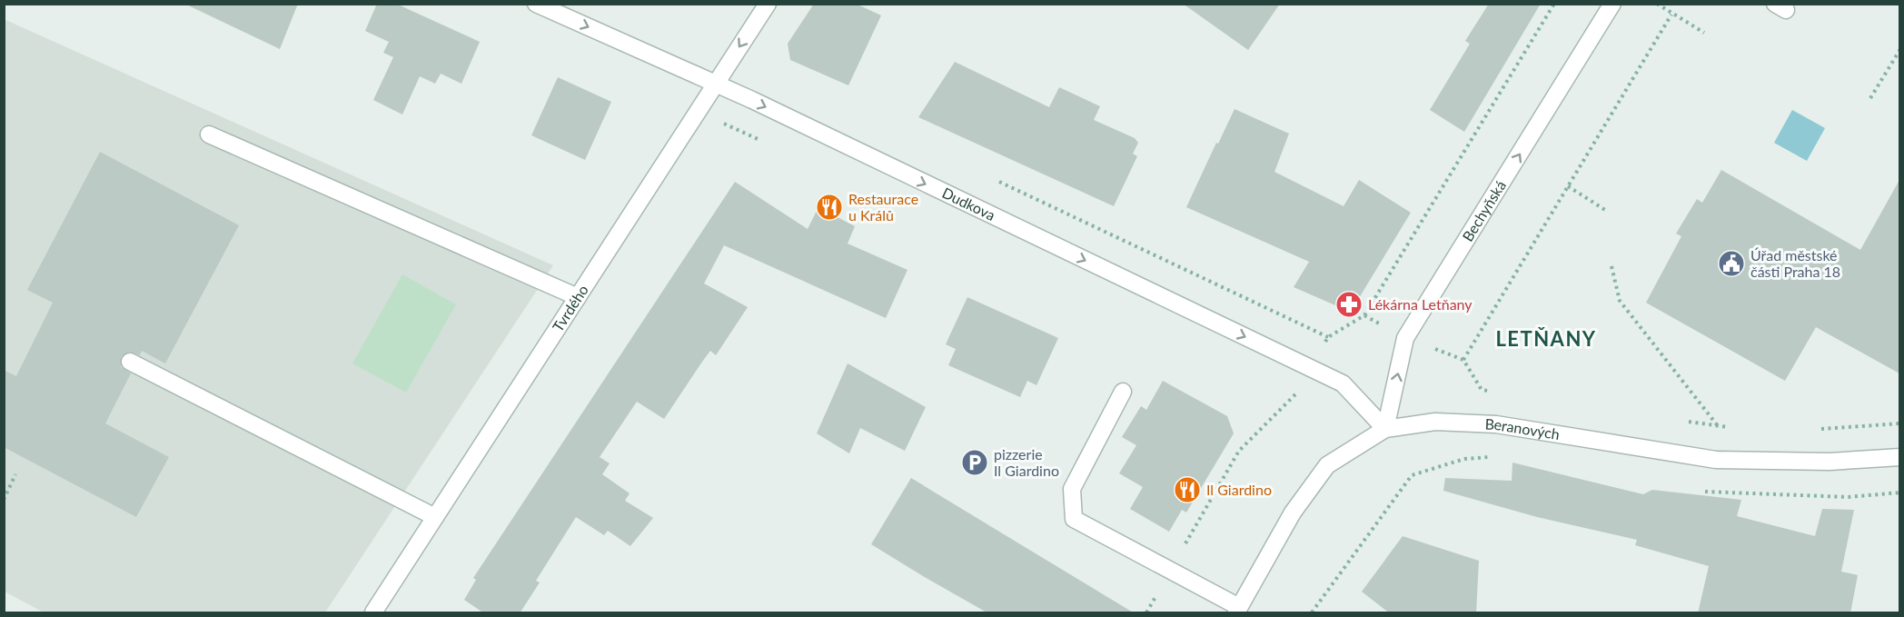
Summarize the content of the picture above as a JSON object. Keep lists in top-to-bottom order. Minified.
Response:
{"streets":{"street":["Dudkova","Bechyňská","Tvrdého","Beranových"]},"crossings":[["Dudkova","Bechyňská"],["Dudkova","Tvrdého"],["Dudkova","Beranových"],["Bechyňská","Beranových"]],"one_way":["Dudkova","Bechyňská"],"districts":["LETŇANY"],"places":{"restaurant":["Restaurace u Králů","Il Giardino"],"public building":["Úřad městské části Praha 18"],"pharmacy":["Lékárna Letňany"],"parking":["pizzerie Il Giardino"]}}
